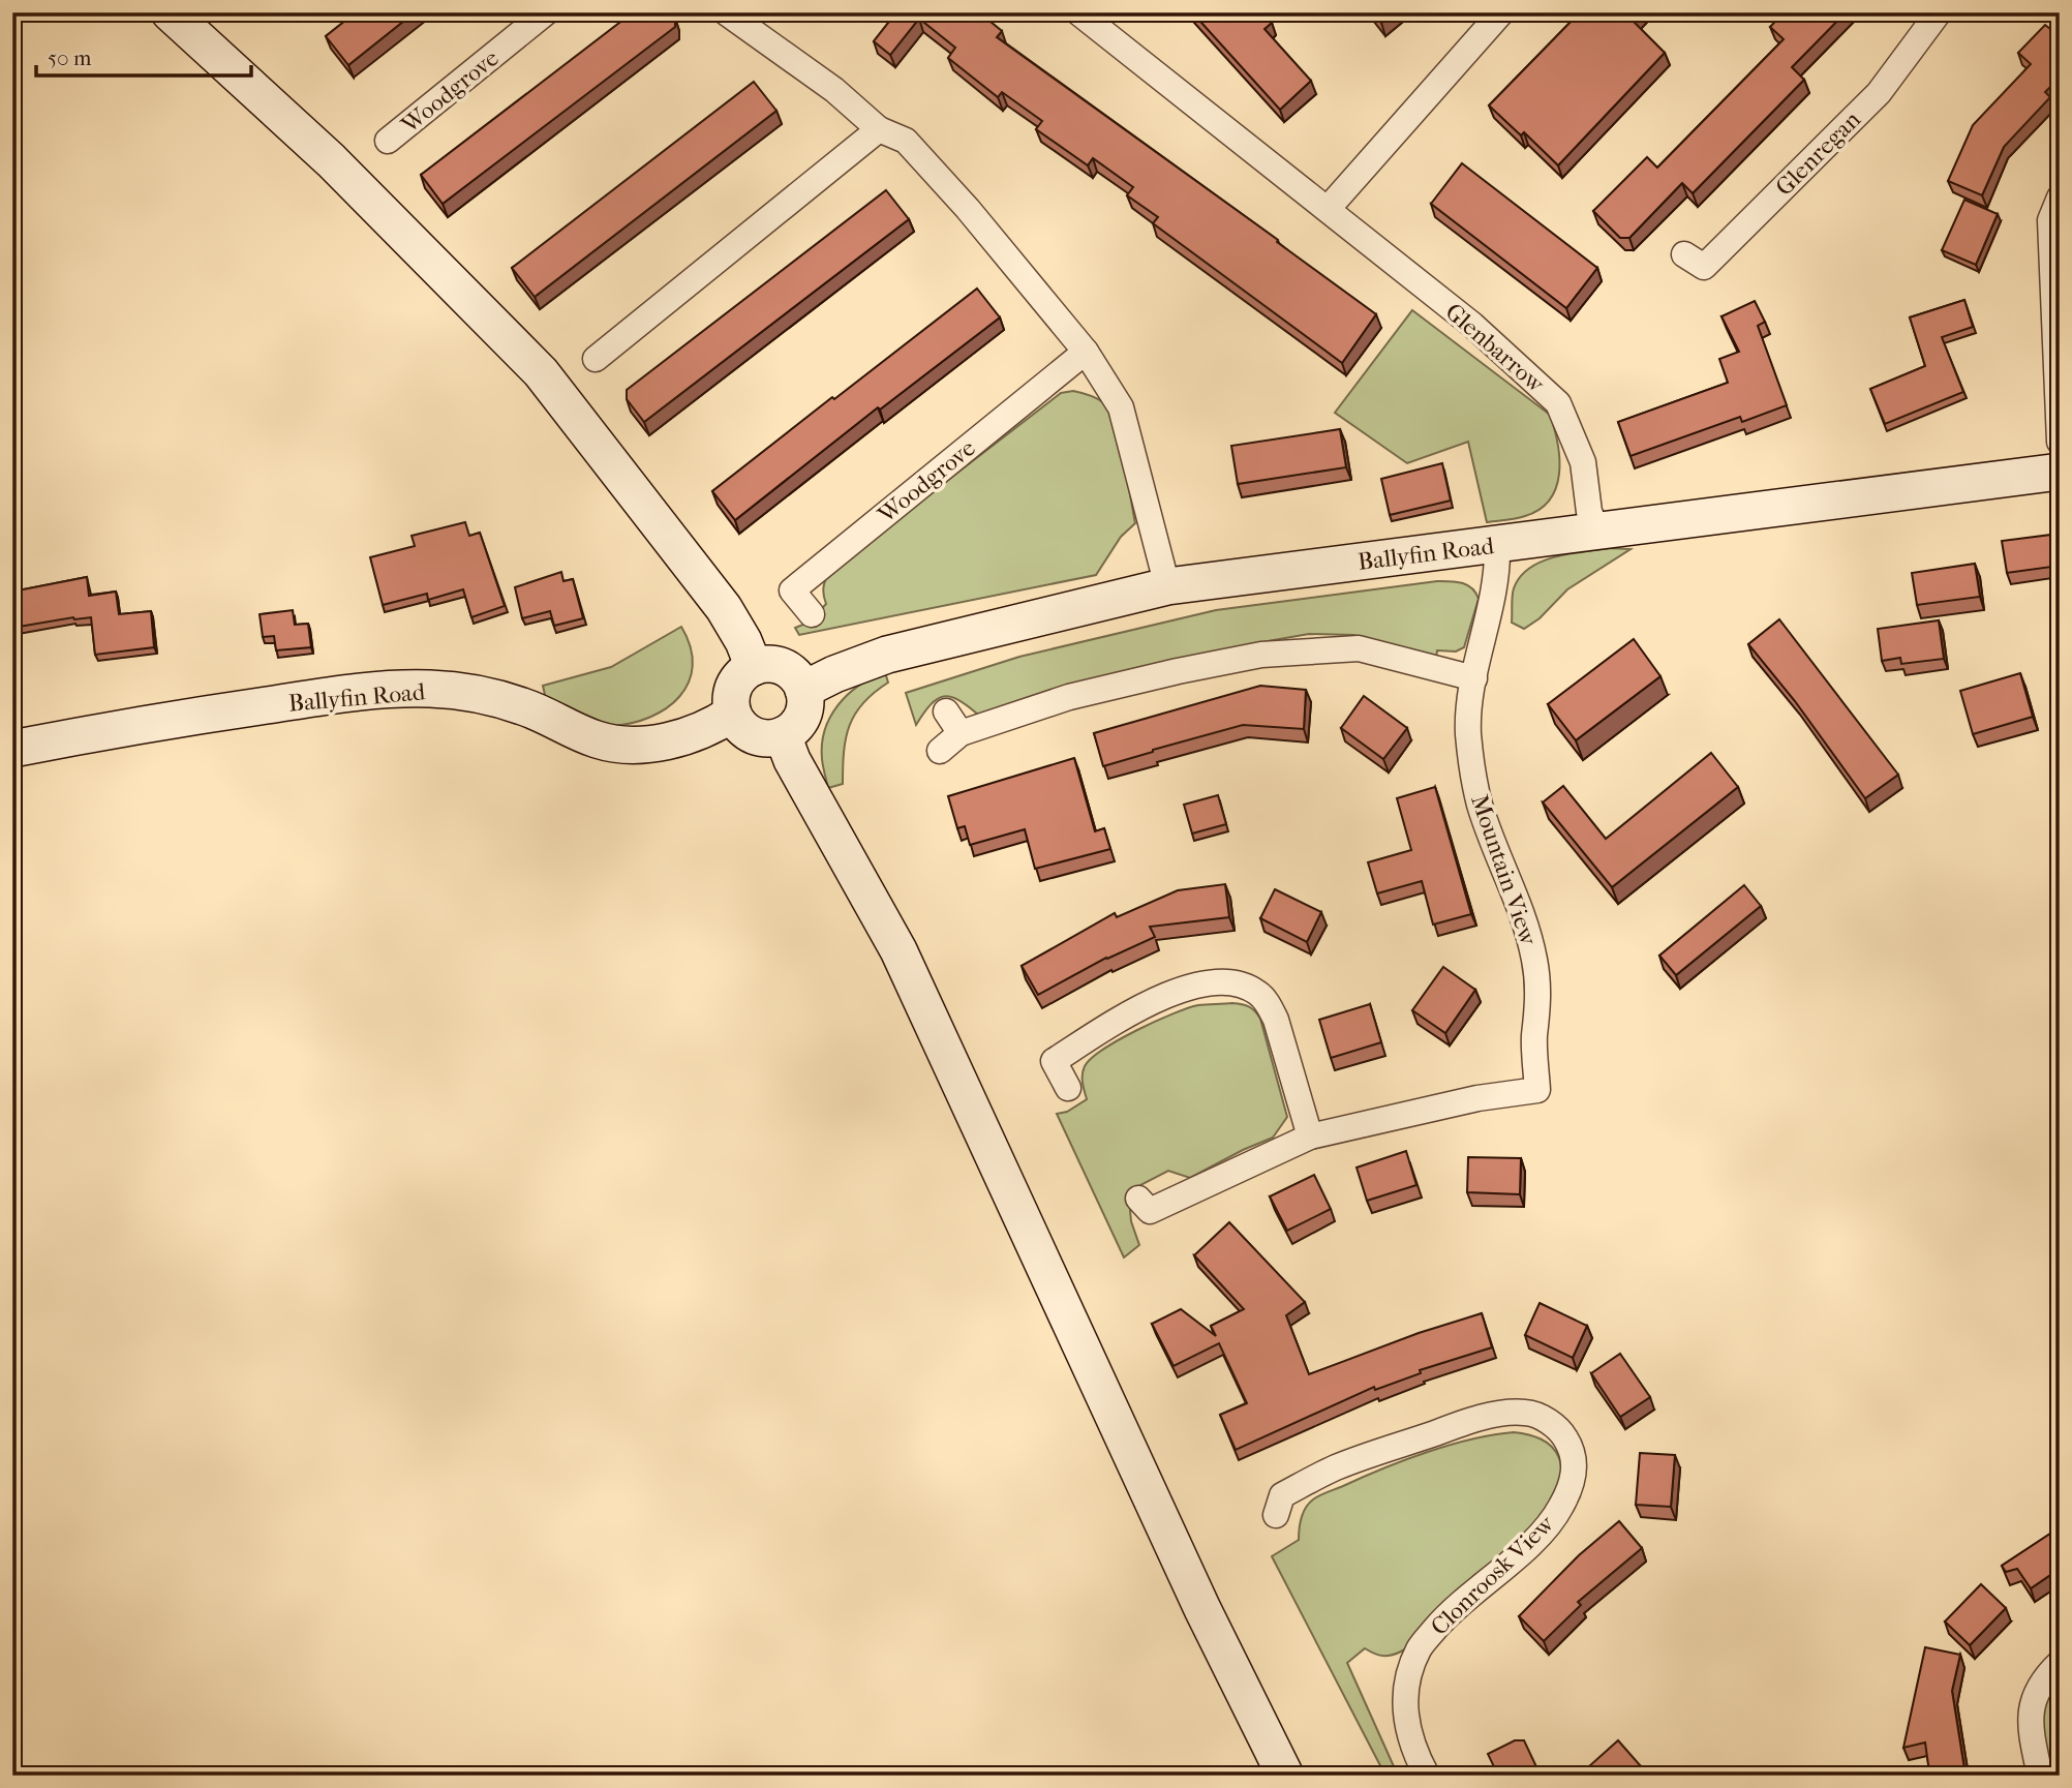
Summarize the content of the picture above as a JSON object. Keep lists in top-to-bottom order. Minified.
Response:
{"streets":{"street":["Woodgrove","Glenregan","Glenbarrow","Ballyfin Road","Mountain View","Clonroosk View"]},"crossings":[["Glenbarrow","Ballyfin Road"],["Ballyfin Road","Mountain View"]],"scale_bar":"50 m"}
